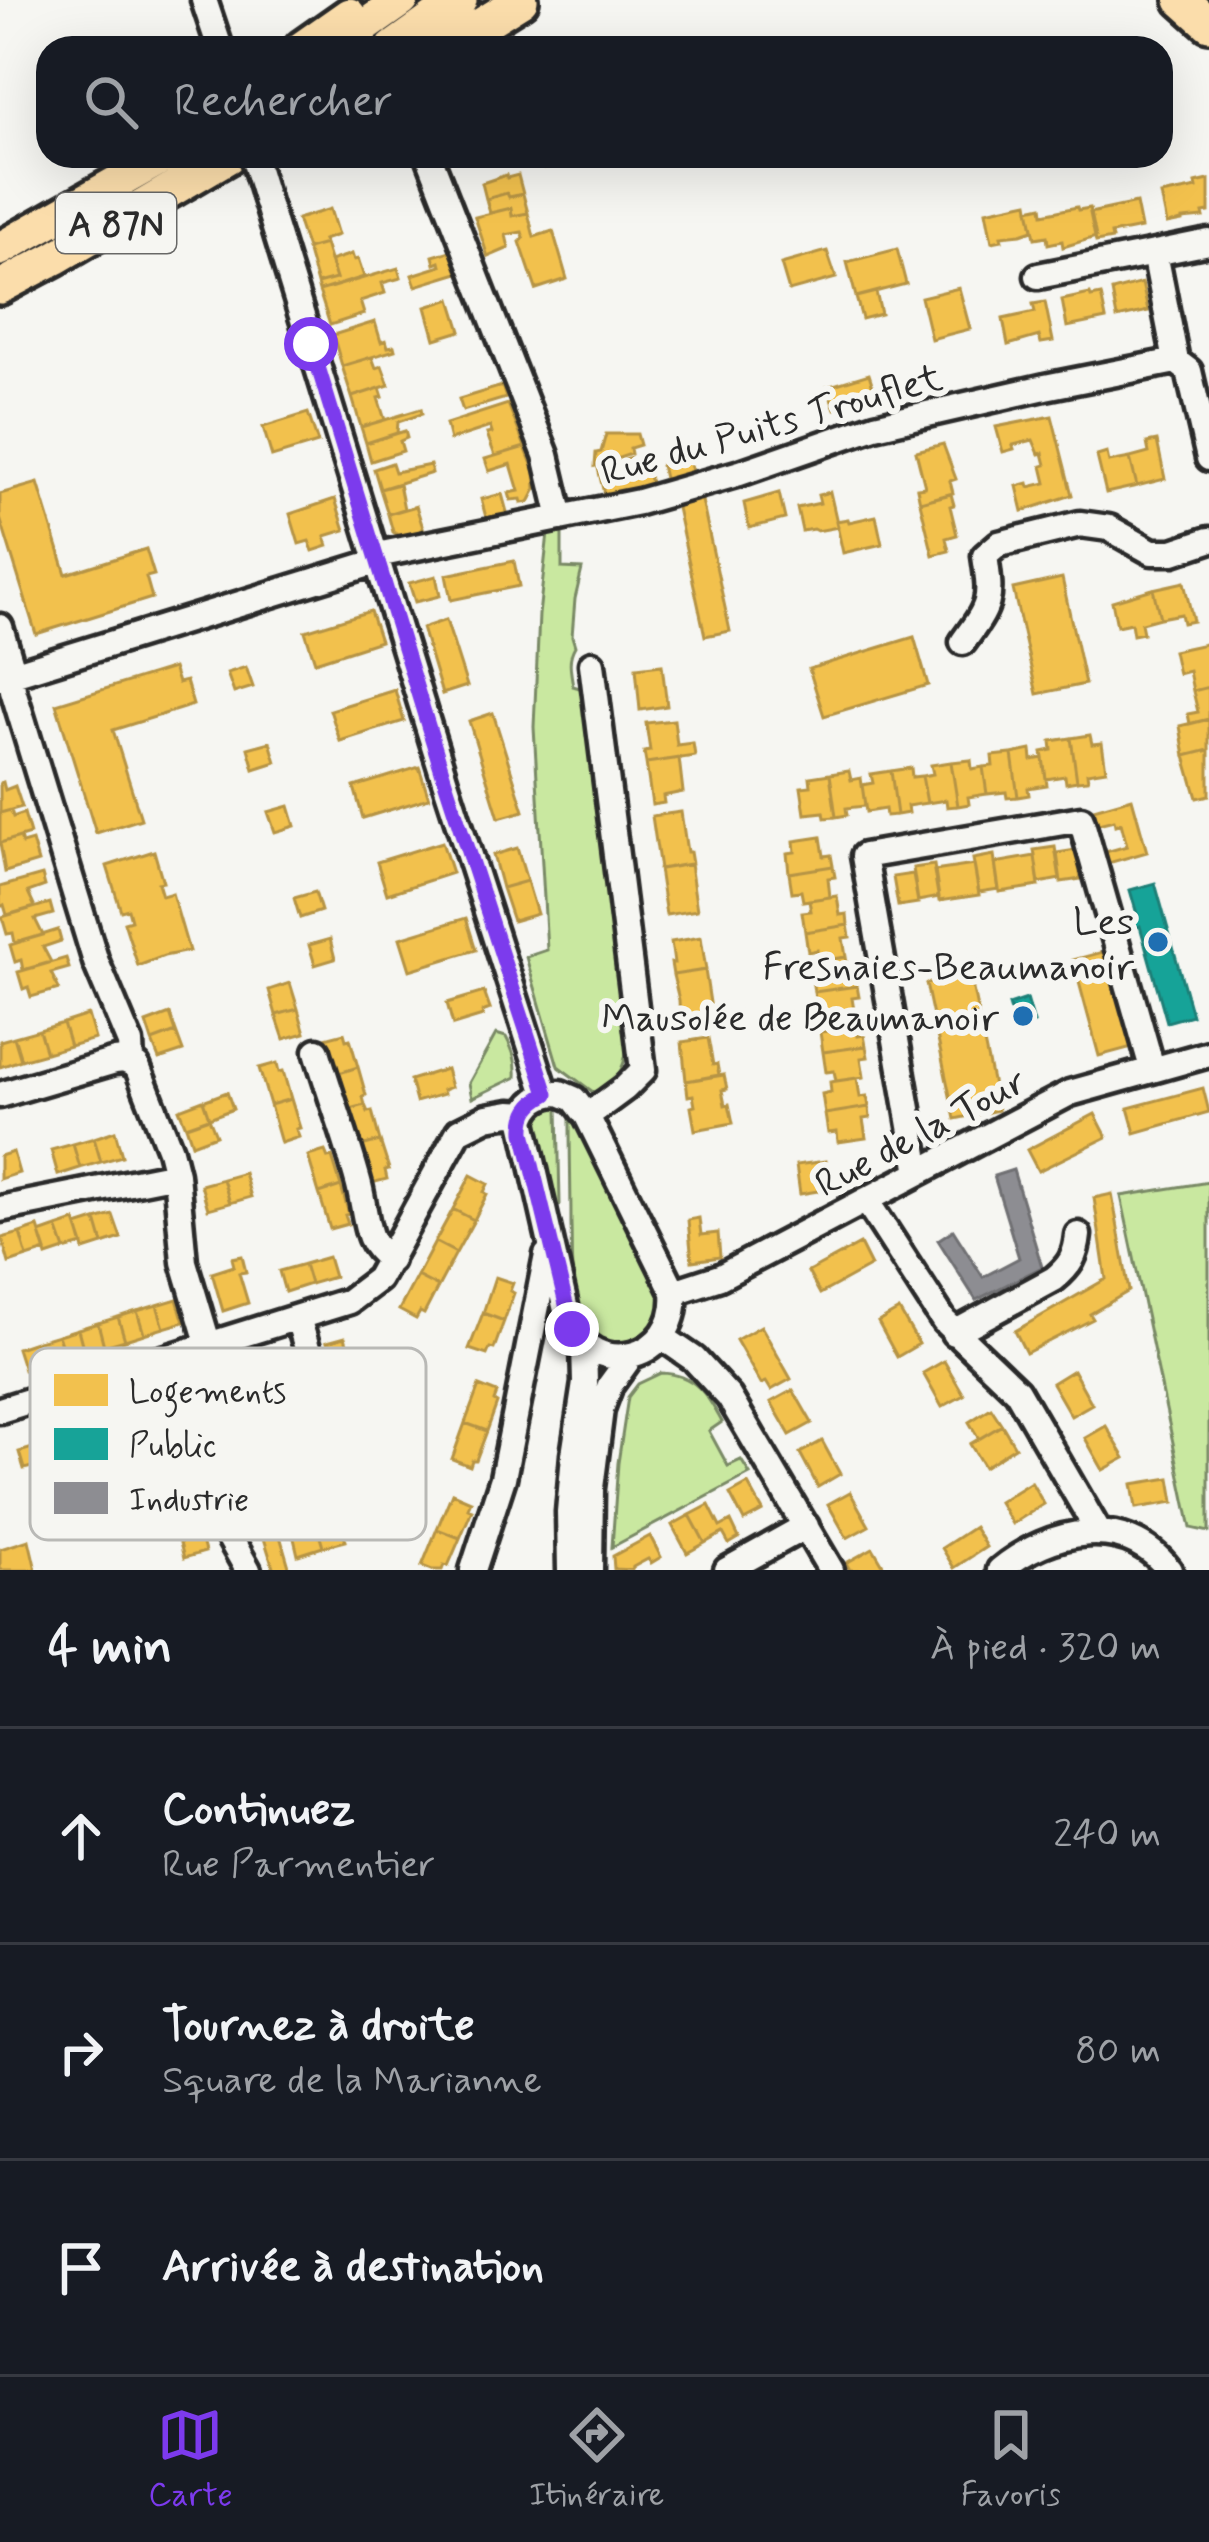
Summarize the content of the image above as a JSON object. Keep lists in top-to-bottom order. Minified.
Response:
{"streets":{"highway":["A 87N"],"street":["Rue du Puits Trouflet","Rue de la Tour"]},"places":["Les Fresnaies-Beaumanoir","Mausolée de Beaumanoir"],"legend":["Logements","Public","Industrie"],"page":{"search":"Rechercher","heading":["4 min","À pied · 320 m"],"list":[["Continuez","Rue Parmentier","240 m"],["Tournez à droite","Square de la Marianne","80 m"],"Arrivée à destination"],"nav":["Carte","Itinéraire","Favoris"]}}
